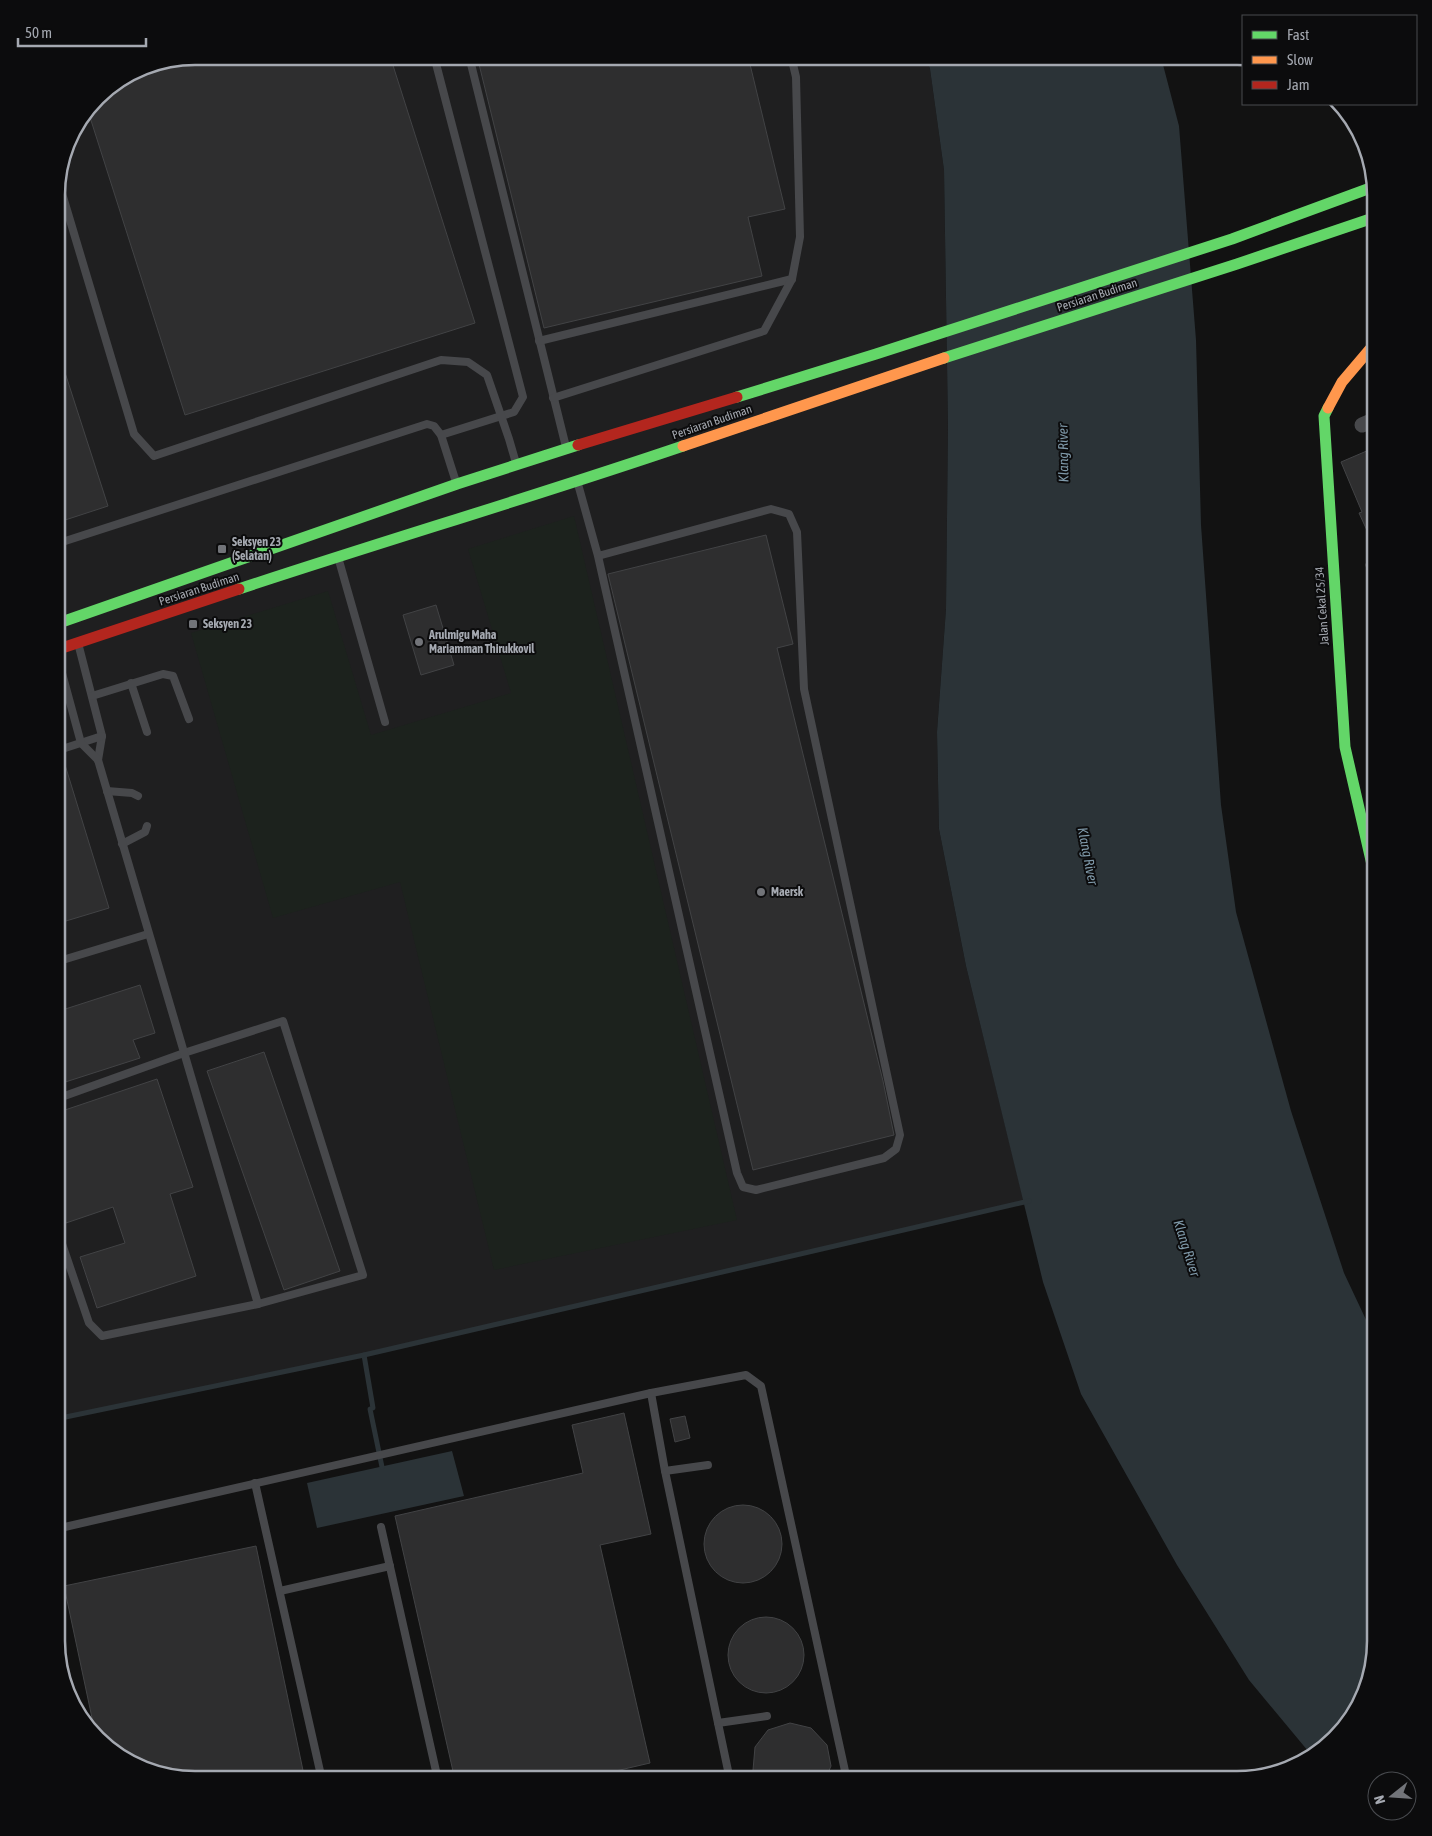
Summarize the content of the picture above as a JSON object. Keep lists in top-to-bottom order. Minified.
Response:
{"streets":{"main road":["Persiaran Budiman","Jalan Cekal 25/34"]},"water":["Klang River"],"places":{"transit":["Seksyen 23 (Selatan)","Seksyen 23"],"other":["Arulmigu Maha Mariamman Thirukkovil","Maersk"]},"legend":["Fast","Slow","Jam"],"scale_bar":"50 m","north":"left"}
